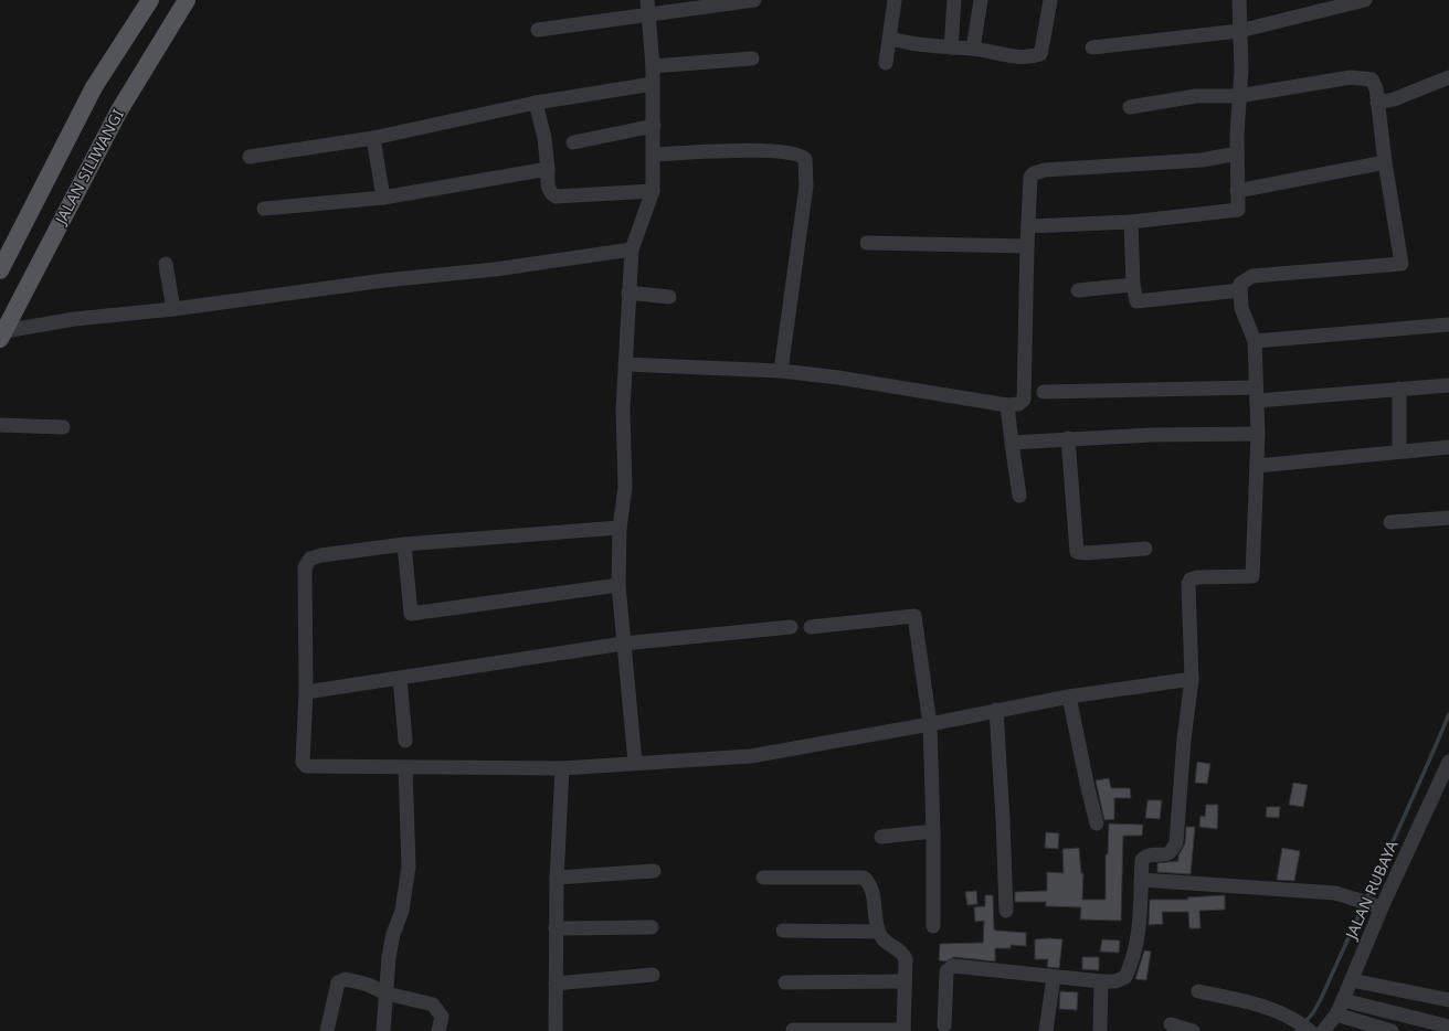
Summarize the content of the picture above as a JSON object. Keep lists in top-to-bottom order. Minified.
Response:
{"streets":{"main road":["JALAN SILIWANGI"],"street":["JALAN RUBAYA"]}}
